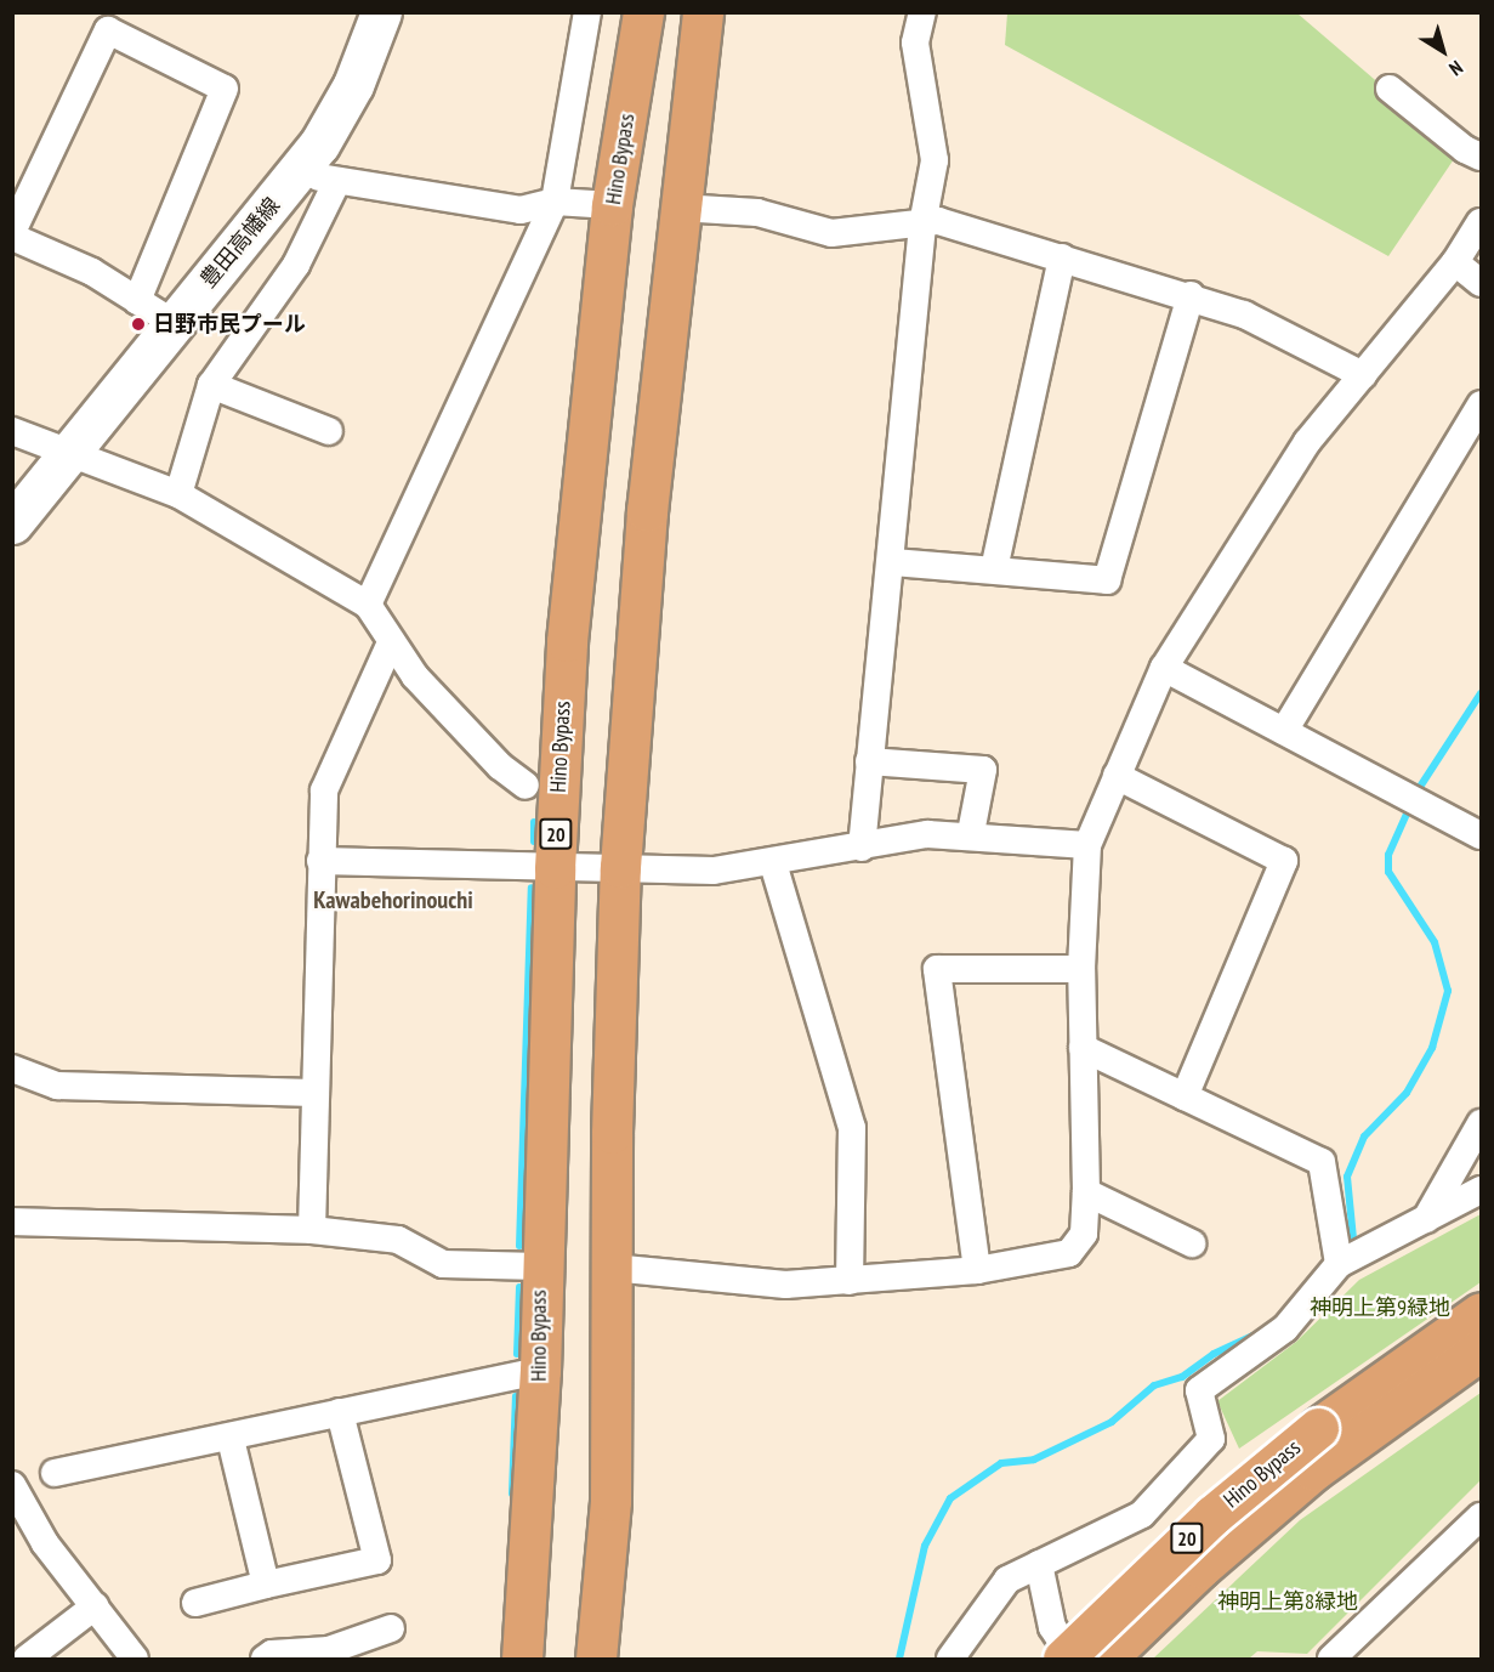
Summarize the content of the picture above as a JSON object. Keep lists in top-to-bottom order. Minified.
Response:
{"streets":{"highway":["Hino Bypass","20"],"main road":["豊田高幡線"]},"districts":["Kawabehorinouchi"],"parks":["神明上第9緑地","神明上第8緑地"],"places":["日野市民プール"],"north":"bottom right"}
